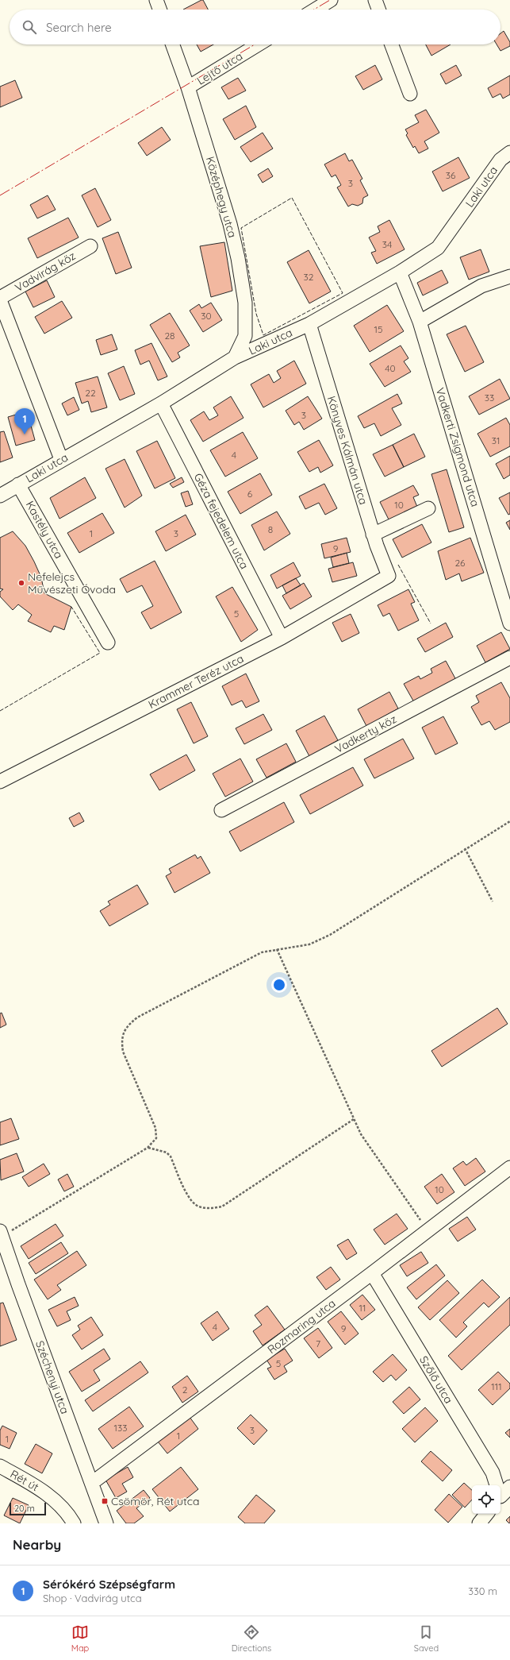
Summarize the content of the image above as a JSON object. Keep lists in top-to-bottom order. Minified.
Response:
{"streets":{"street":["Lejtő utca","Laki utca","Középhegy utca","Vadvirág köz","Vadkerti Zsigmond utca","Könyves Kálmán utca","Géza fejedelem utca","Kastély utca","Krammer Teréz utca","Vadkerty köz","Rozmaring utca","Széchenyi utca","Szőlő utca","Rét út"]},"crossings":[["Lejtő utca","Középhegy utca"],["Laki utca","Középhegy utca"],["Laki utca","Vadkerti Zsigmond utca"],["Laki utca","Könyves Kálmán utca"],["Laki utca","Géza fejedelem utca"],["Laki utca","Kastély utca"],["Könyves Kálmán utca","Krammer Teréz utca"],["Géza fejedelem utca","Krammer Teréz utca"],["Rozmaring utca","Széchenyi utca"],["Rozmaring utca","Szőlő utca"]],"places":{"other":["Nefelejcs Művészeti Óvoda"],"transit":["Csömör, Rét utca"]},"house_numbers":["36","3","34","32","30","15","28","40","22","33","3","31","4","6","10","8","1","3","9","26","5","10","11","4","9","7","5","111","2","133","3","1","1"],"scale_bar":"20 m","page":{"search":"Search here","pins":"1","scale":"20 m","heading":"Nearby","list":[{"mark":"1","name":"Sérókéró Szépségfarm","note":"Shop · Vadvirág utca","value":"330 m"}],"nav":["Map","Directions","Saved"]}}
